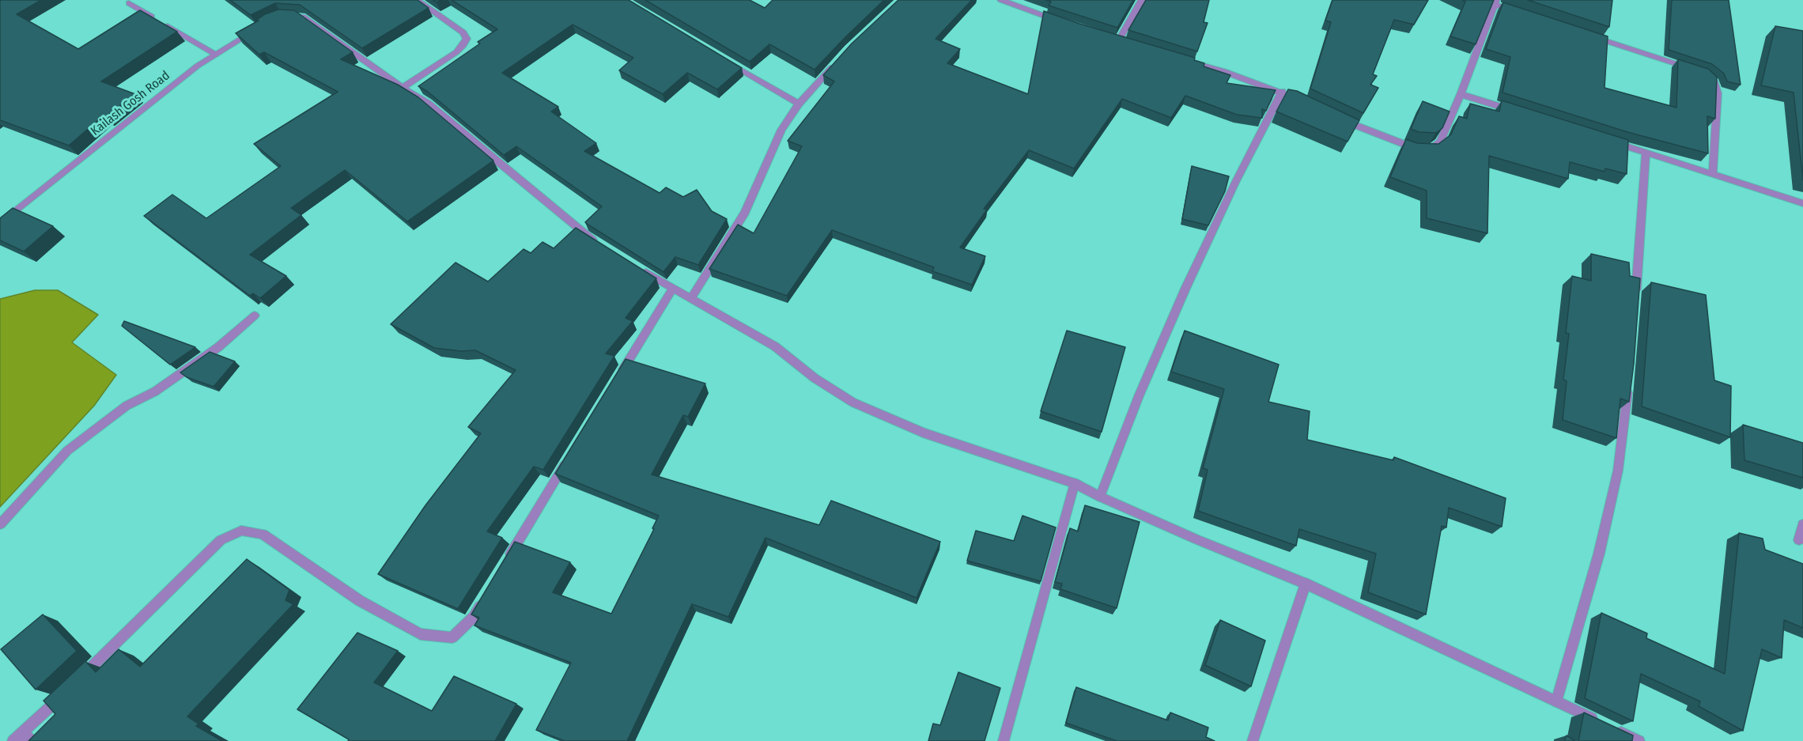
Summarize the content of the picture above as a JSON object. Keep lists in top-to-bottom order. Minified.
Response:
{"streets":{"street":["Kailash Gosh Road"]}}
